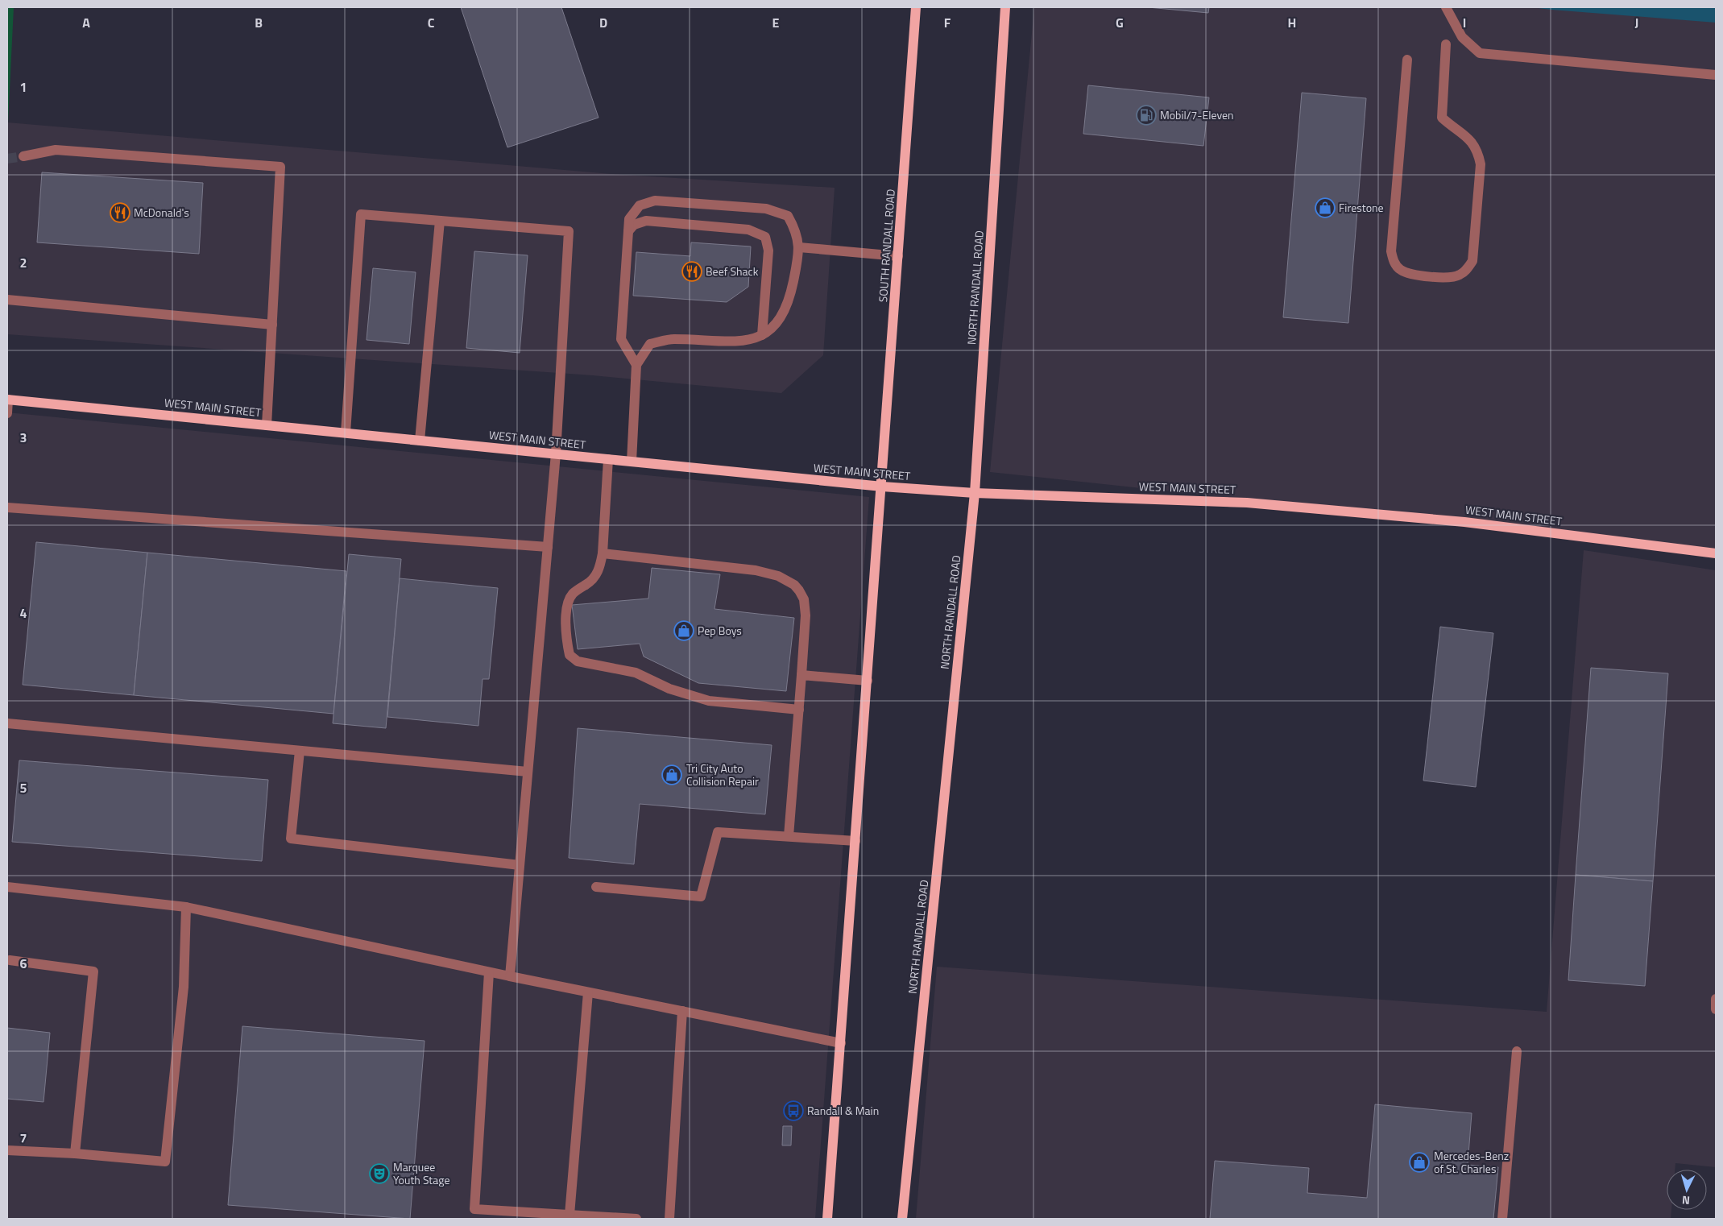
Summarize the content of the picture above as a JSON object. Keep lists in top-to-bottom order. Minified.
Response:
{"streets":{"main road":["SOUTH RANDALL ROAD","NORTH RANDALL ROAD","WEST MAIN STREET"]},"crossings":[["SOUTH RANDALL ROAD","WEST MAIN STREET"],["NORTH RANDALL ROAD","WEST MAIN STREET"]],"places":{"fuel station":["Mobil/7-Eleven"],"shop":["Firestone","Pep Boys","Tri City Auto Collision Repair","Mercedes-Benz of St. Charles"],"restaurant":["McDonald's","Beef Shack"],"bus stop":["Randall & Main"],"theatre":["Marquee Youth Stage"]},"north":"bottom","grid":{"columns":["A","B","C","D","E","F","G","H","I","J"],"rows":["1","2","3","4","5","6","7"]}}
